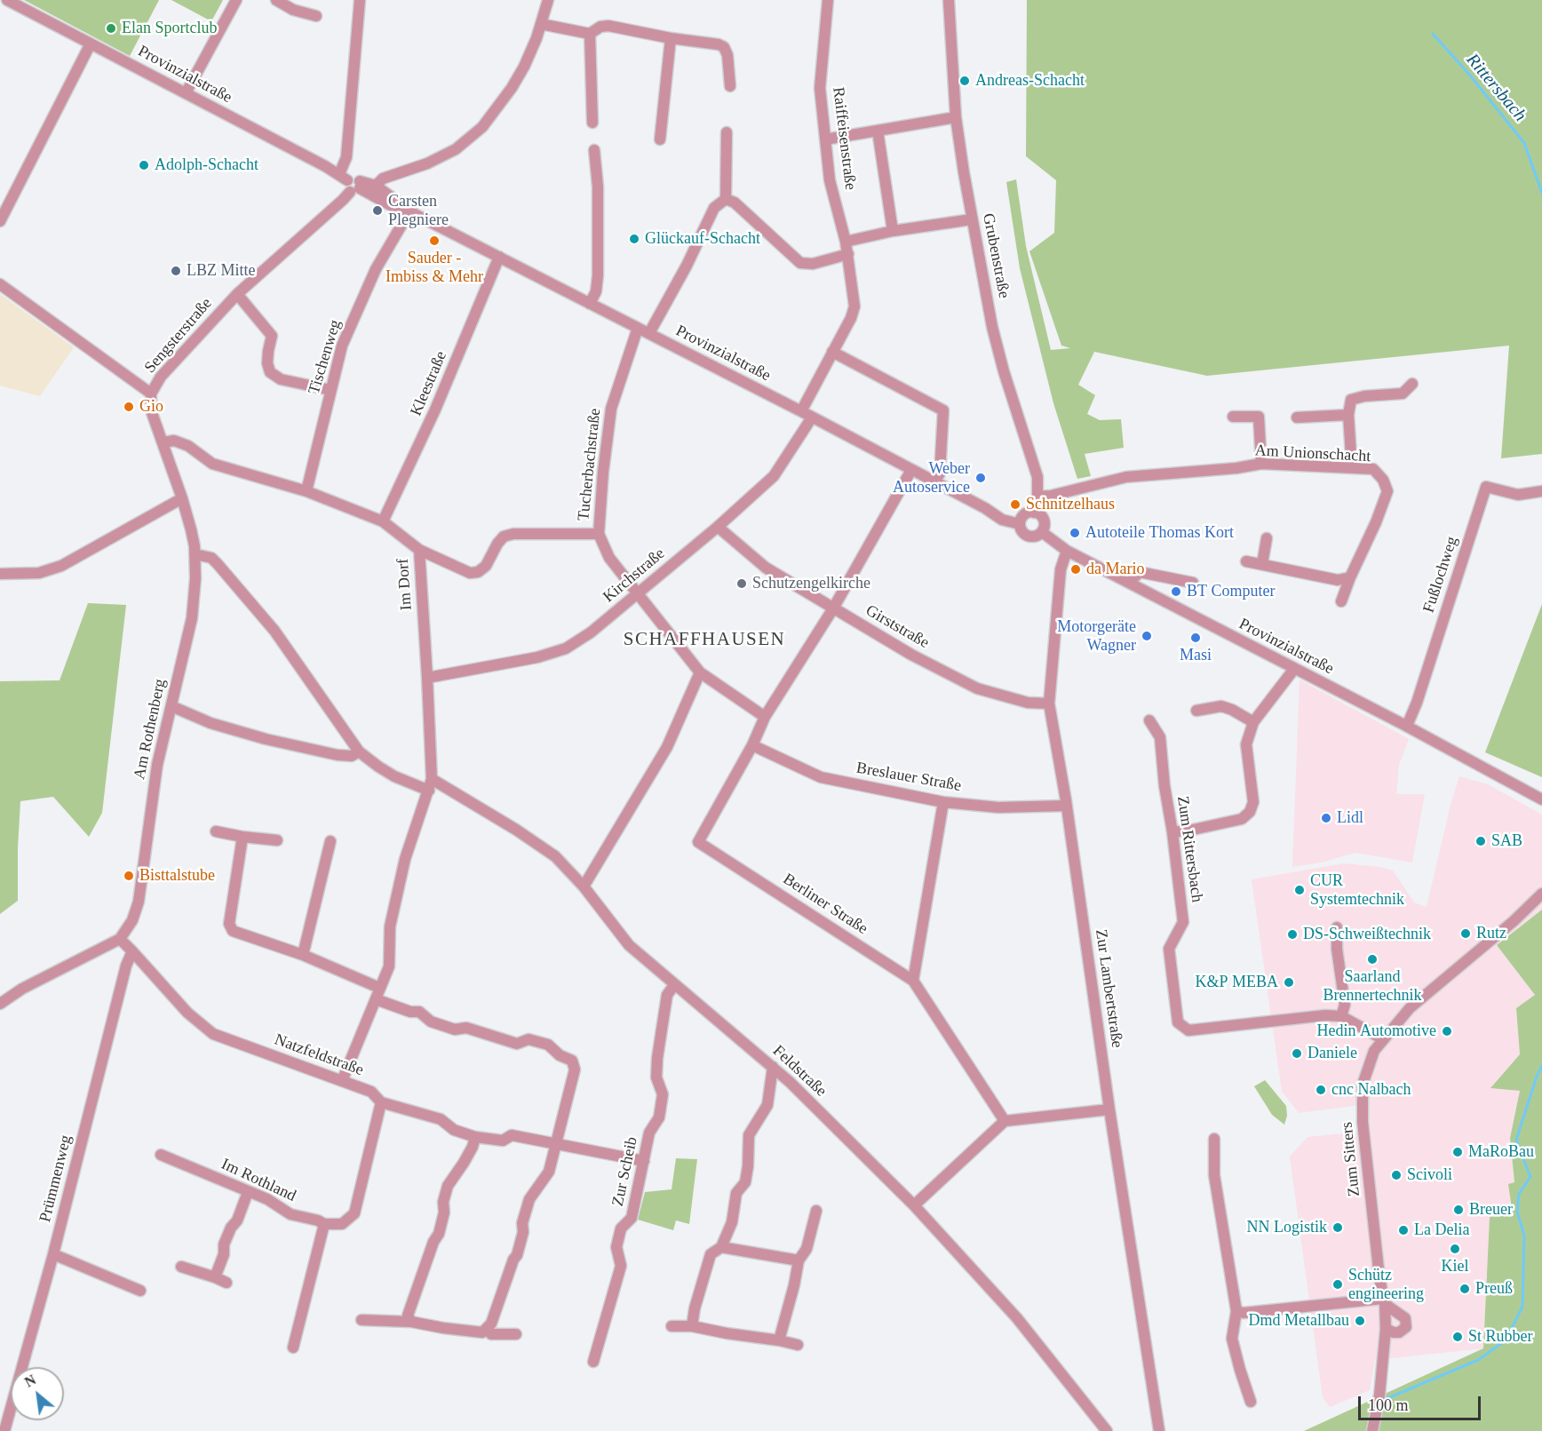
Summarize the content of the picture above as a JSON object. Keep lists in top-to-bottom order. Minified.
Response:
{"streets":{"street":["Provinzialstraße","Raiffeisenstraße","Grubenstraße","Sengsterstraße","Tischenweg","Kleestraße","Am Unionschacht","Tucherbachstraße","Fußlochweg","Kirchstraße","Im Dorf","Girststraße","Am Rothenberg","Breslauer Straße","Zum Rittersbach","Berliner Straße","Zur Lambertstraße","Natzfeldstraße","Feldstraße","Zum Sitters","Zur Scheib","Prümmenweg","Im Rothland"]},"crossings":[["Provinzialstraße","Grubenstraße"],["Provinzialstraße","Sengsterstraße"],["Provinzialstraße","Tischenweg"],["Provinzialstraße","Kleestraße"],["Provinzialstraße","Tucherbachstraße"],["Provinzialstraße","Fußlochweg"],["Provinzialstraße","Kirchstraße"],["Provinzialstraße","Berliner Straße"],["Provinzialstraße","Zur Lambertstraße"],["Grubenstraße","Am Unionschacht"],["Sengsterstraße","Am Rothenberg"],["Tischenweg","Im Dorf"],["Kleestraße","Im Dorf"],["Tucherbachstraße","Im Dorf"],["Kirchstraße","Im Dorf"],["Kirchstraße","Girststraße"],["Im Dorf","Am Rothenberg"],["Im Dorf","Feldstraße"],["Girststraße","Berliner Straße"],["Girststraße","Zur Lambertstraße"],["Am Rothenberg","Feldstraße"],["Breslauer Straße","Berliner Straße"],["Breslauer Straße","Zur Lambertstraße"],["Zum Rittersbach","Zum Sitters"],["Natzfeldstraße","Zur Scheib"],["Natzfeldstraße","Prümmenweg"],["Feldstraße","Zur Scheib"]],"districts":["SCHAFFHAUSEN"],"water":["Rittersbach"],"places":["Elan Sportclub","Andreas-Schacht","Adolph-Schacht","Carsten Plegniere","Glückauf-Schacht","Sauder - Imbiss & Mehr","LBZ Mitte","Gio","Weber Autoservice","Schnitzelhaus","Autoteile Thomas Kort","da Mario","Schutzengelkirche","BT Computer","Motorgeräte Wagner","Masi","Lidl","SAB","Bisttalstube","CUR Systemtechnik","Rutz","DS-Schweißtechnik","Saarland Brennertechnik","K&P MEBA","Hedin Automotive","Daniele","cnc Nalbach","MaRoBau","Scivoli","Breuer","NN Logistik","La Delia","Kiel","Schütz engineering","Preuß","Dmd Metallbau","St Rubber"],"scale_bar":"100 m","north":"top left"}
